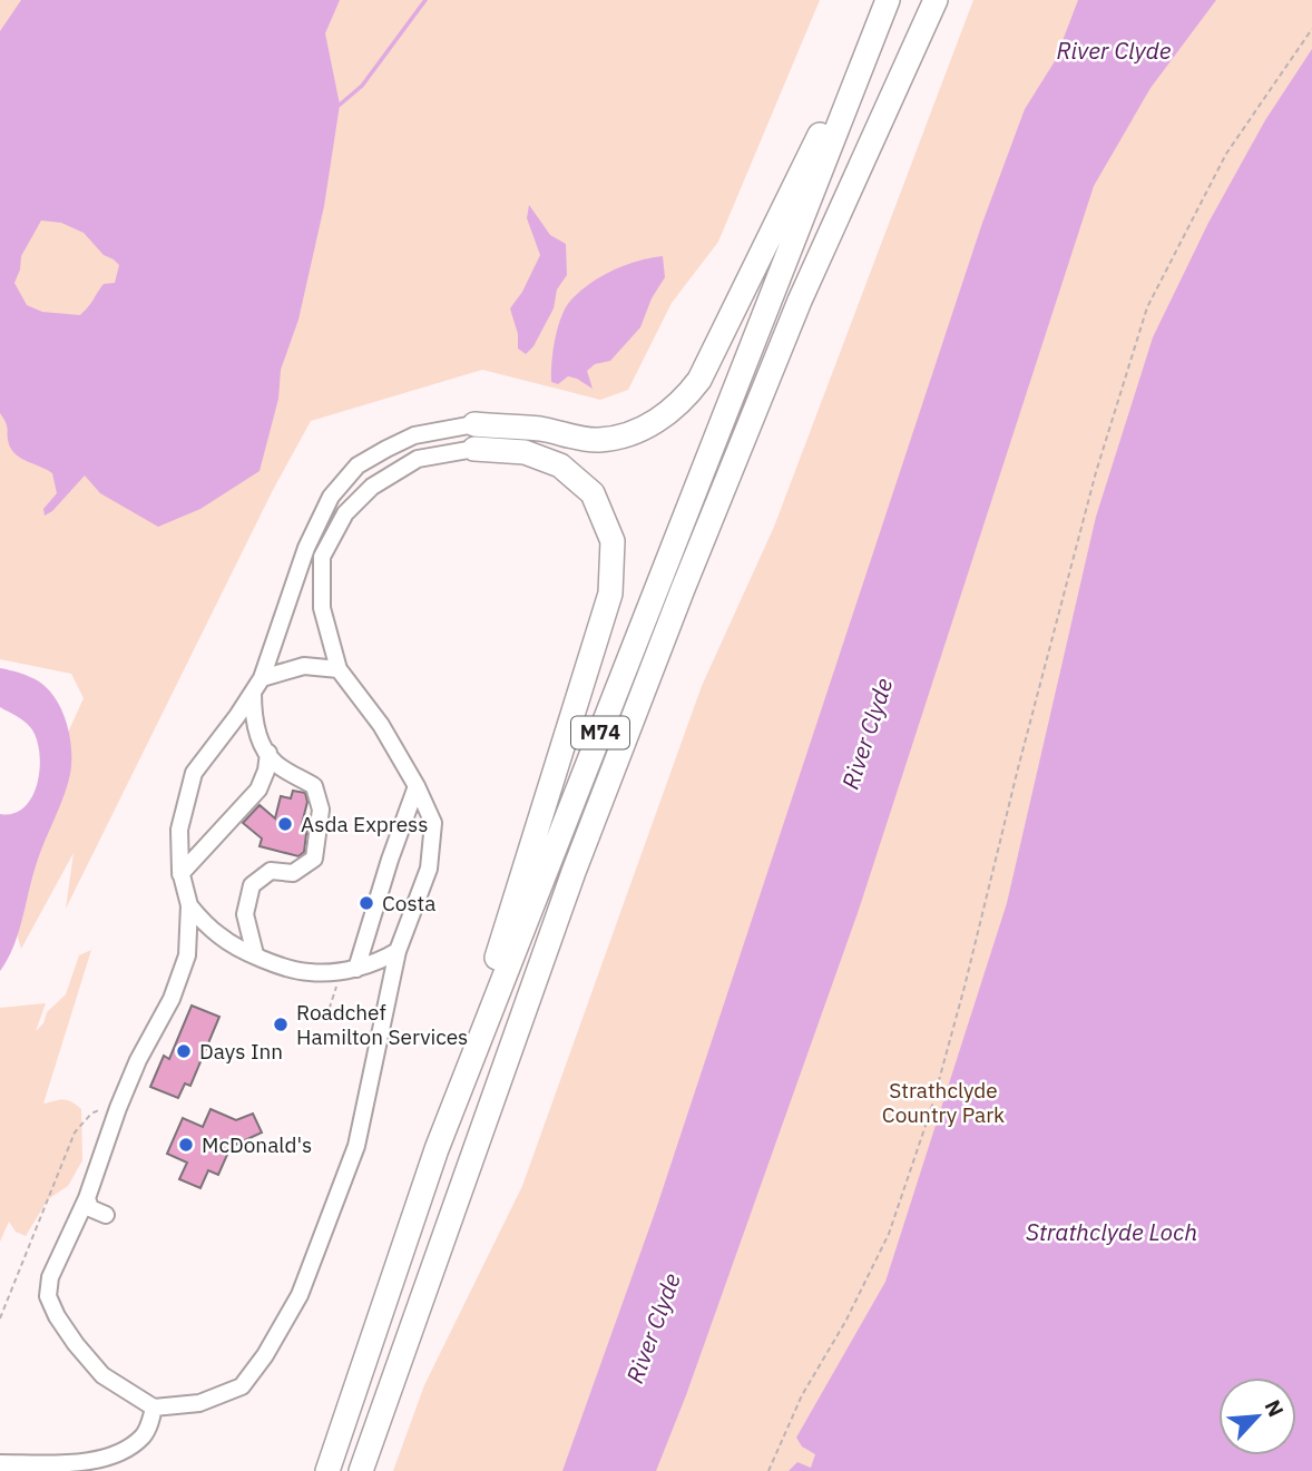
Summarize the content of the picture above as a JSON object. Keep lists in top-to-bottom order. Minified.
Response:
{"streets":{"highway":["M74"]},"water":["River Clyde","Strathclyde Loch"],"parks":["Strathclyde Country Park"],"places":["Asda Express","Costa","Roadchef Hamilton Services","Days Inn","McDonald's"],"north":"top right"}
